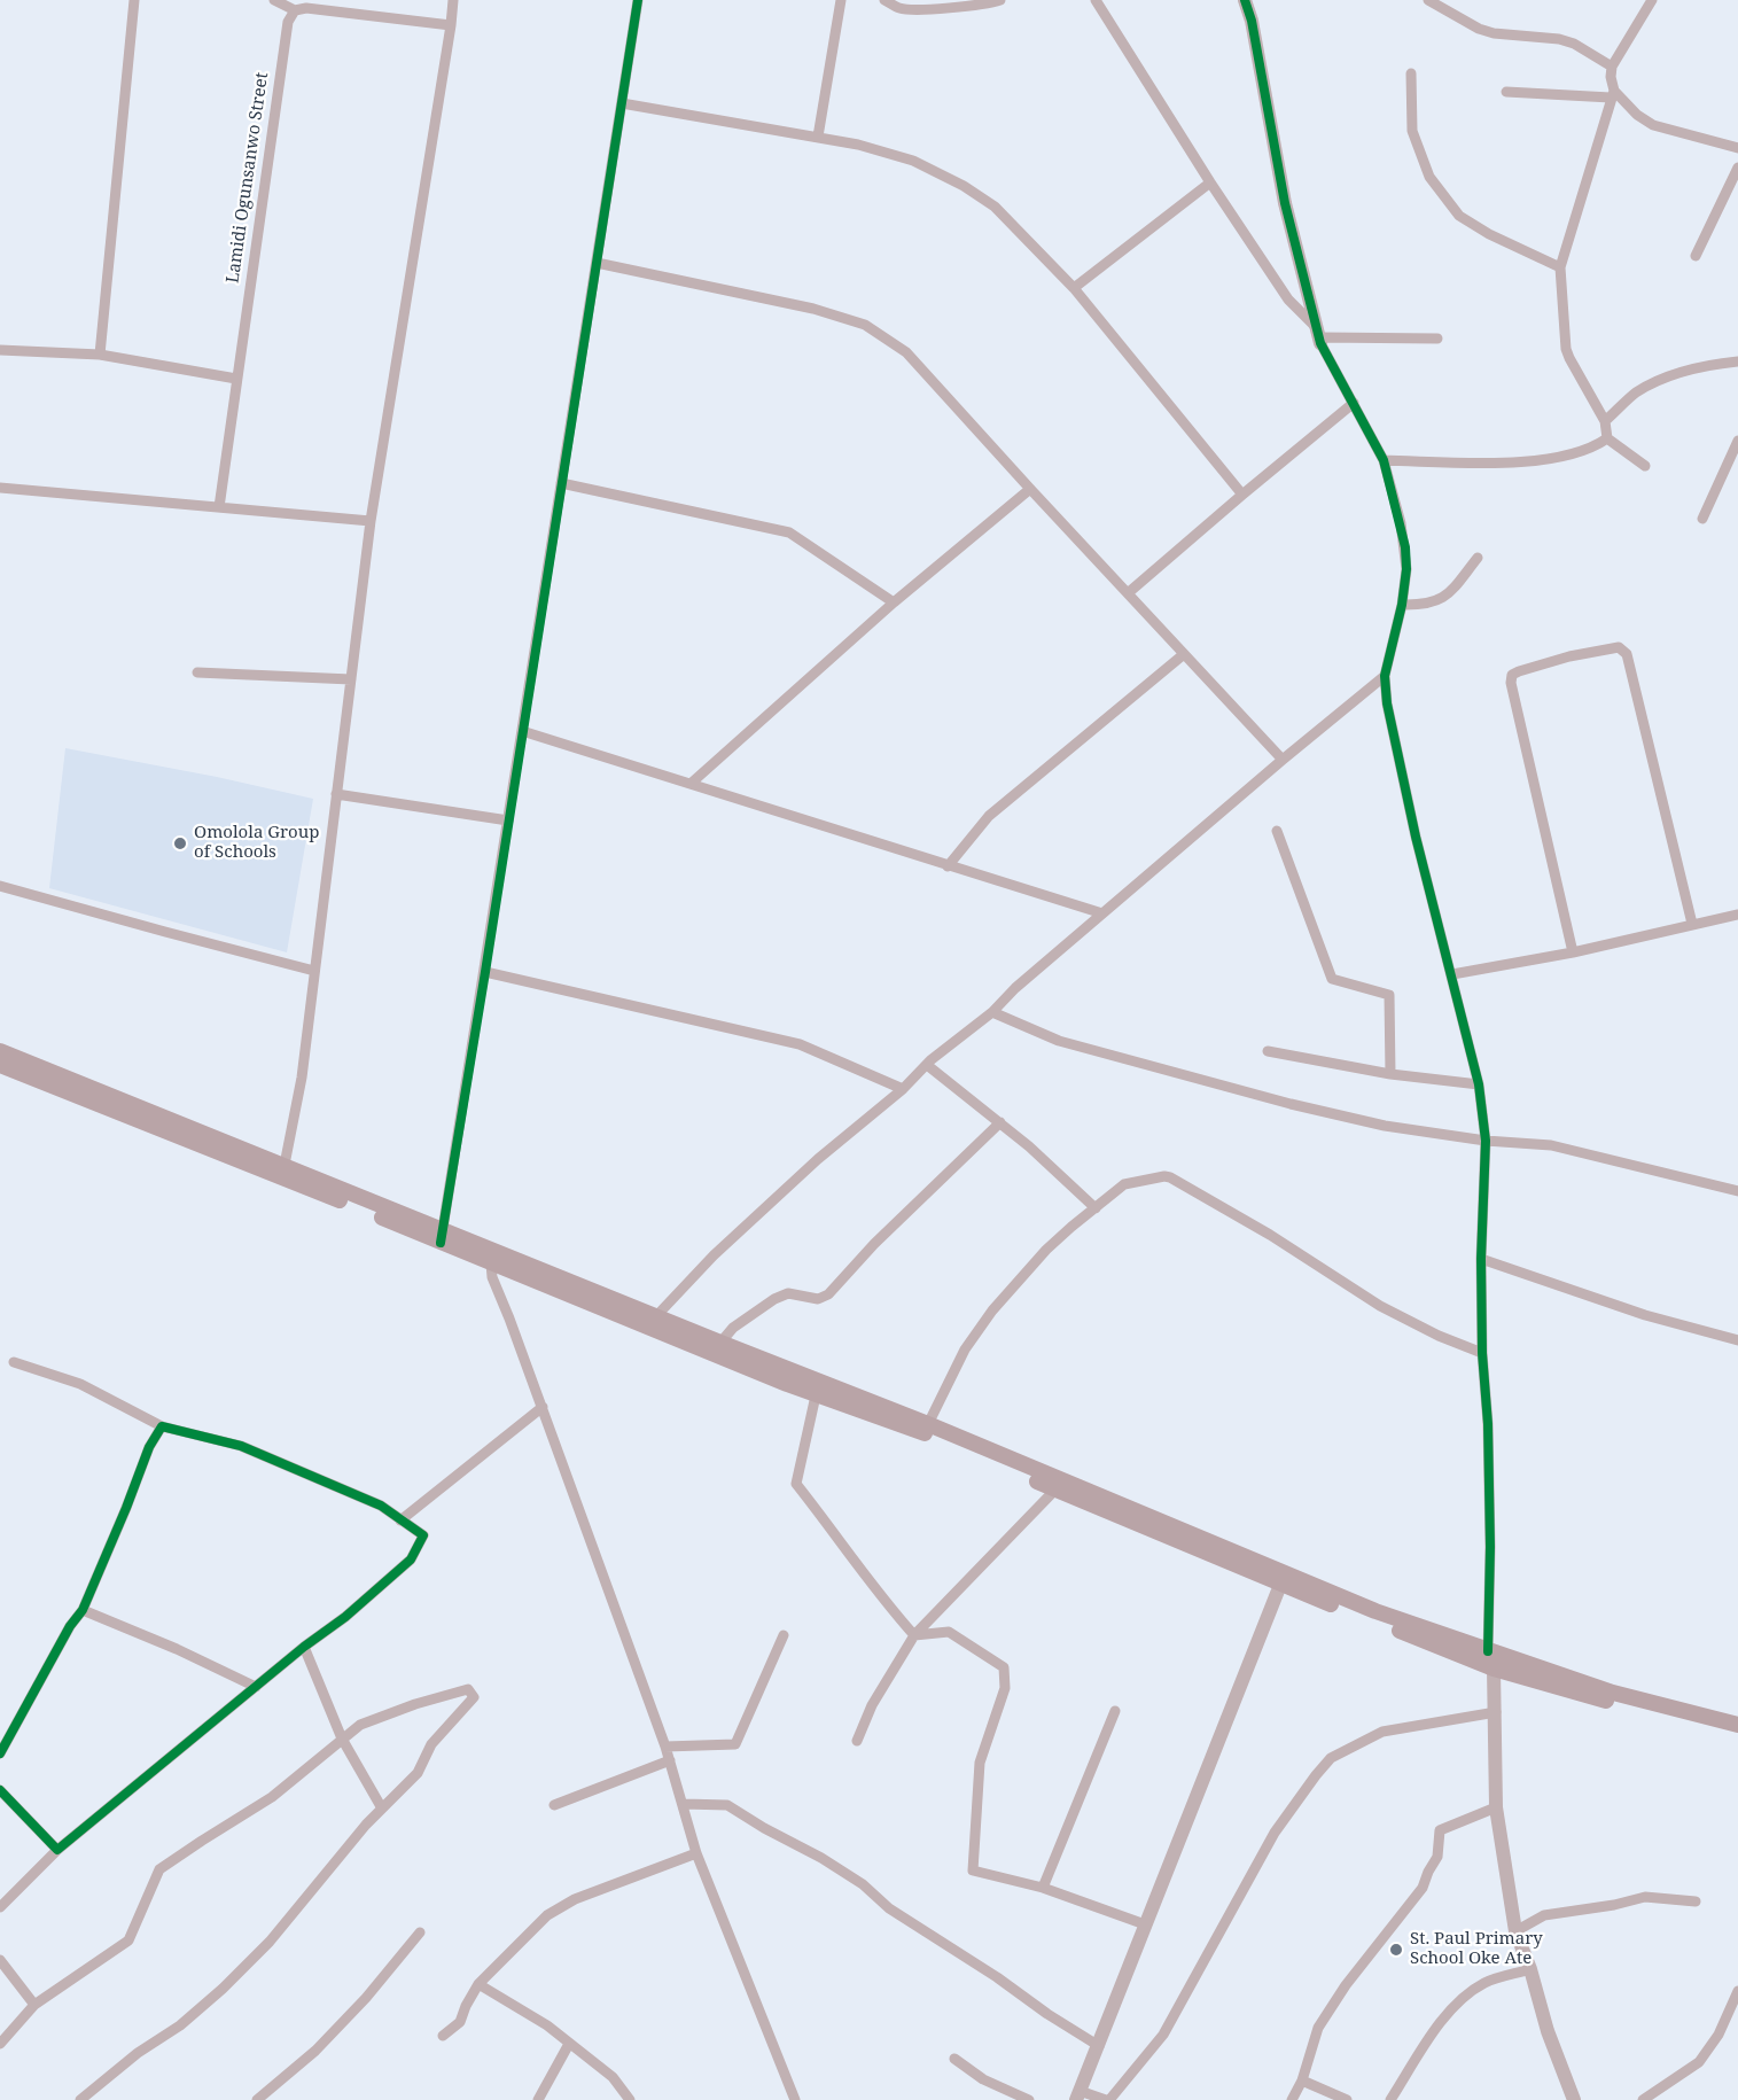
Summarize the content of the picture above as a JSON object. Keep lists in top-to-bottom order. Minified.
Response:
{"streets":{"street":["Lamidi Ogunsanwo Street"]},"places":["Omolola Group of Schools","St. Paul Primary School Oke Ate"]}
